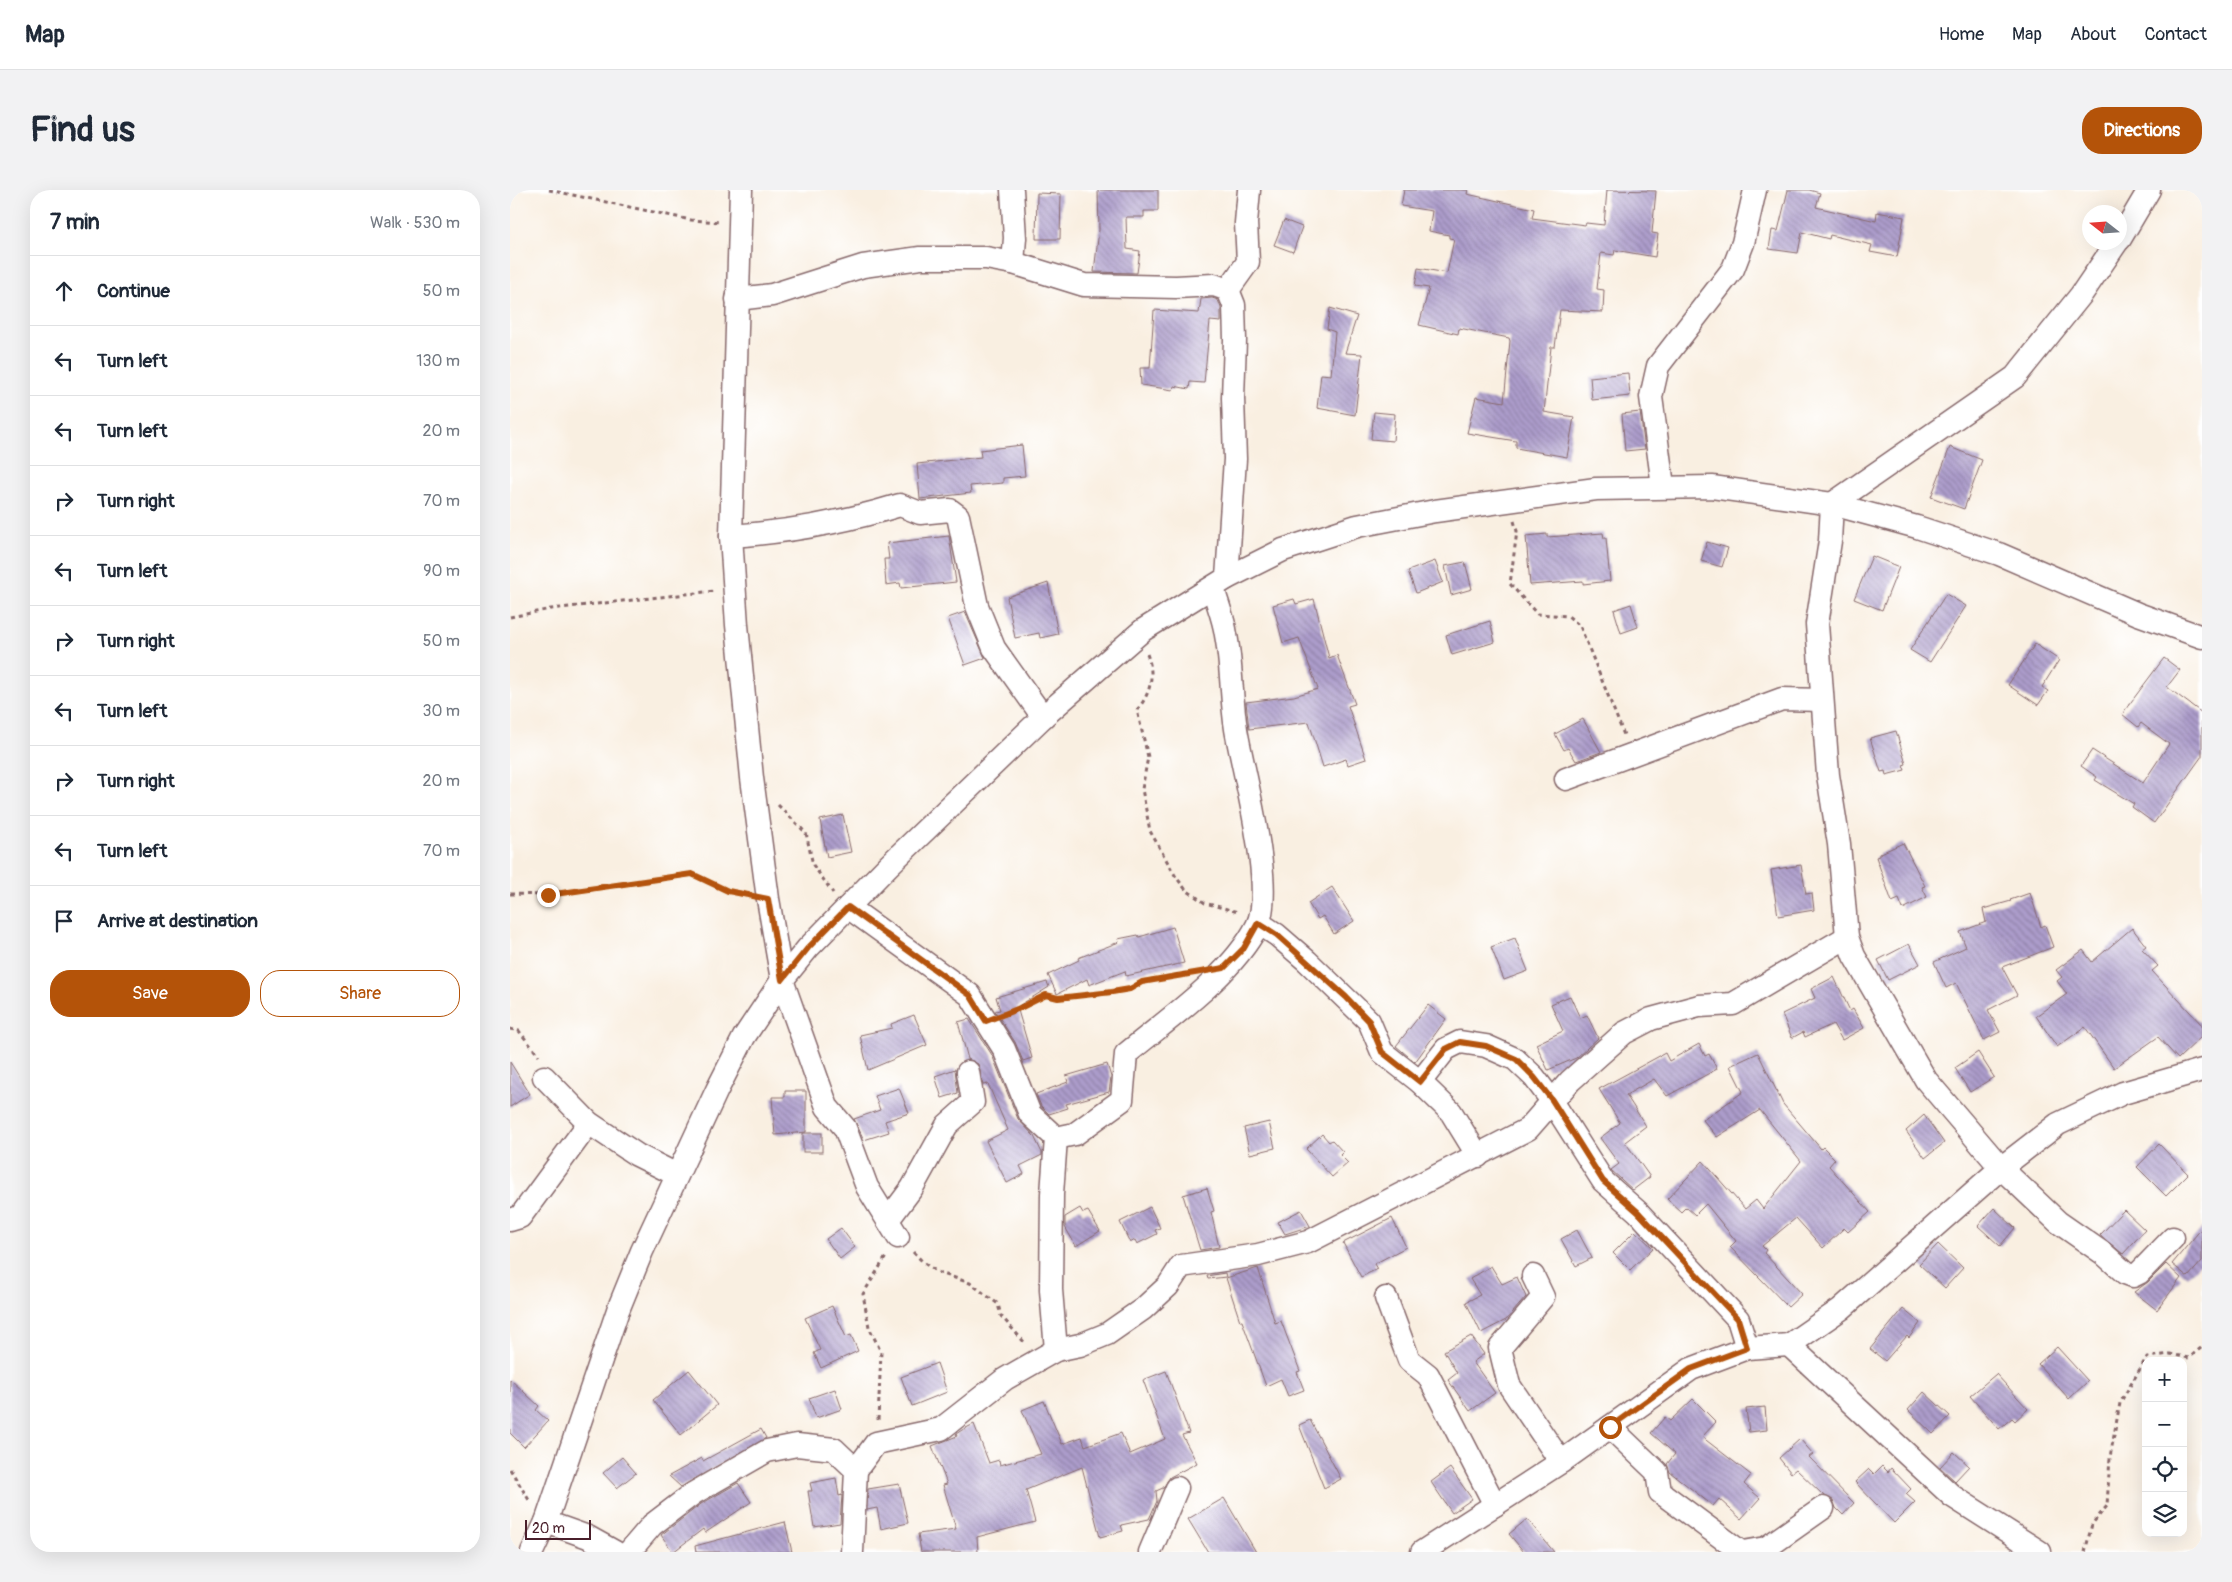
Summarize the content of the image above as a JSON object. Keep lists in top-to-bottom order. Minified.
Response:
{"scale_bar":"20 m","north":"left","page":{"header":"Map","nav":["Home","Map","About","Contact"],"buttons":["Directions",["Save","Share"]],"title":"Find us","heading":["7 min","Walk · 530 m"],"list":[["Continue","50 m"],["Turn left","130 m"],["Turn left","20 m"],["Turn right","70 m"],["Turn left","90 m"],["Turn right","50 m"],["Turn left","30 m"],["Turn right","20 m"],["Turn left","70 m"],"Arrive at destination"],"map_buttons":["+","−"],"scale":"20 m"}}
